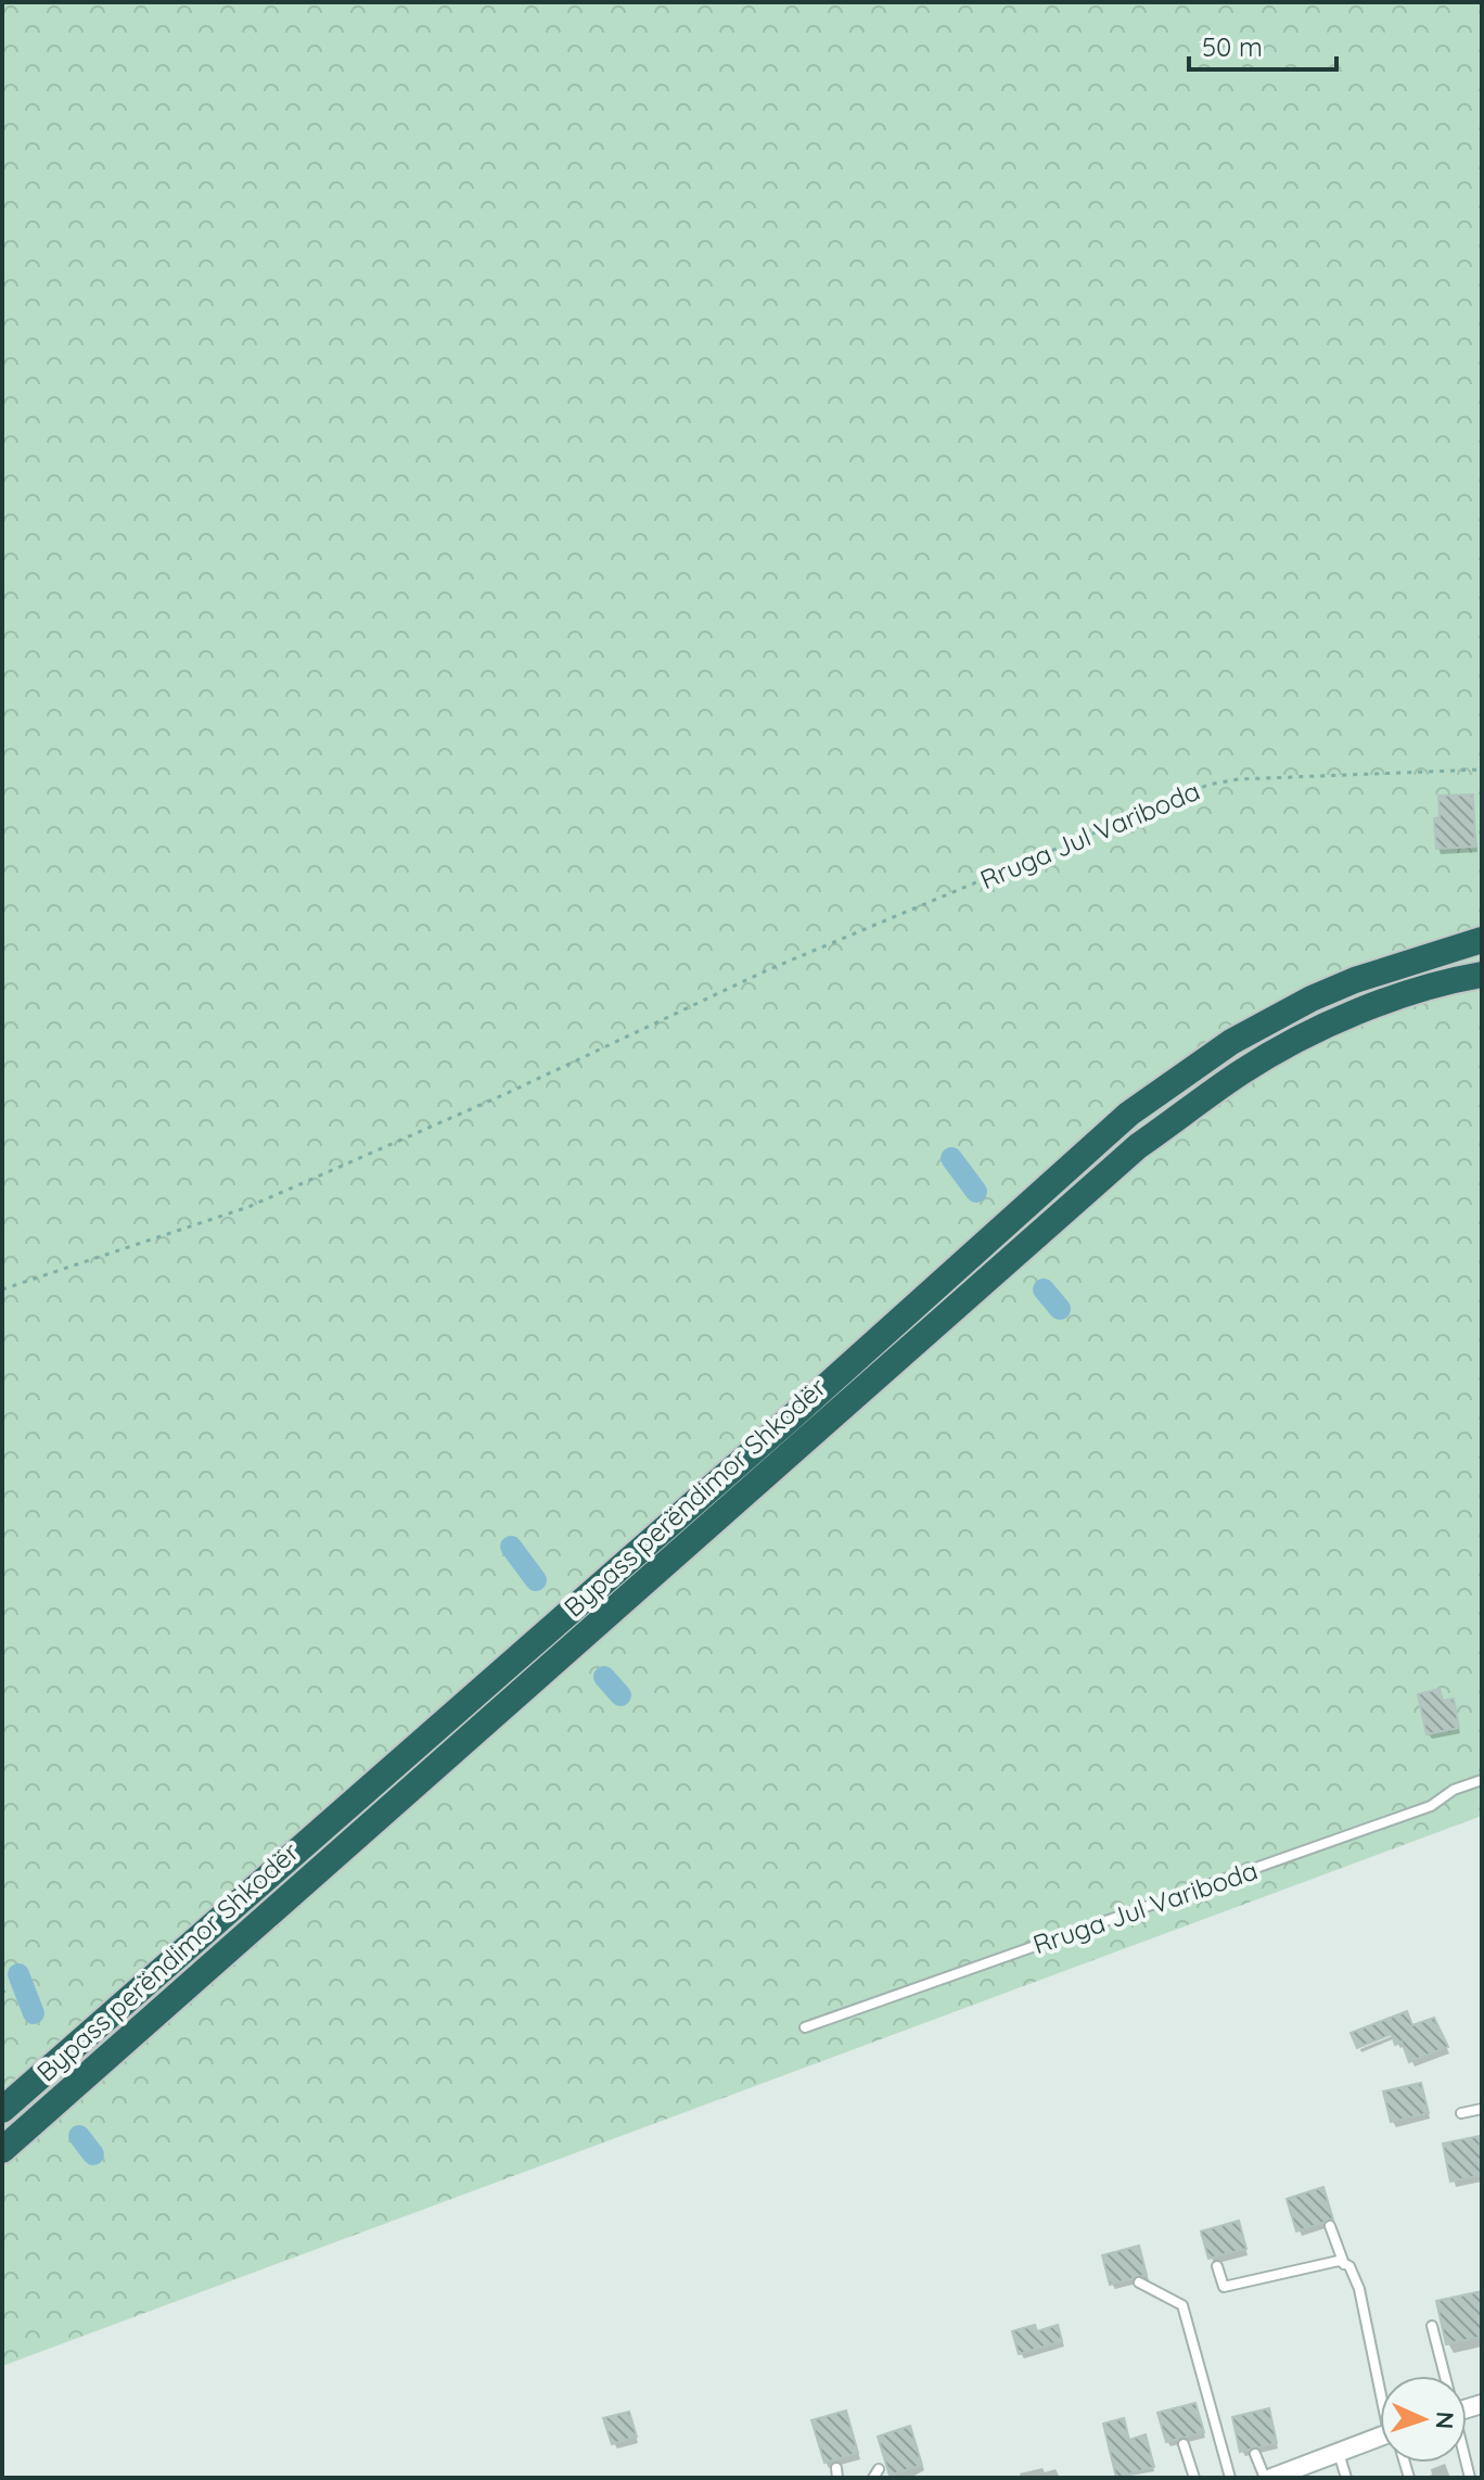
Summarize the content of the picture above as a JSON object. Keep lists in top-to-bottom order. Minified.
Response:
{"streets":{"highway":["Bypass perëndimor Shkodër"],"lane":["Rruga Jul Variboda"]},"scale_bar":"50 m","north":"right"}
